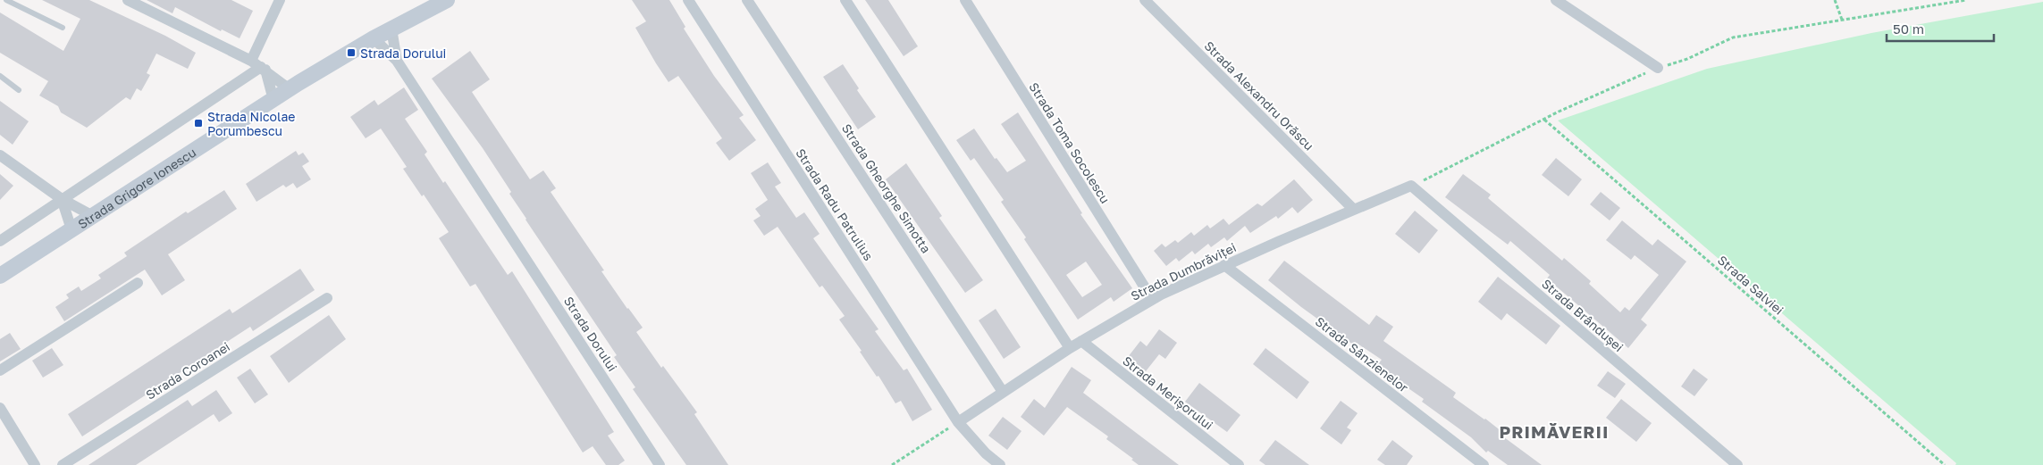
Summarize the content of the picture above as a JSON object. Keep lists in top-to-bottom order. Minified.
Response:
{"streets":{"main road":["Strada Grigore Ionescu"],"street":["Strada Alexandru Orăscu","Strada Toma Socolescu","Strada Gheorghe Simotta","Strada Radu Patrulius","Strada Dumbrăviței","Strada Brândușei","Strada Dorului","Strada Sânzienelor","Strada Coroanei","Strada Merișorului"],"path":["Strada Salviei"]},"crossings":[["Strada Alexandru Orăscu","Strada Dumbrăviței"],["Strada Toma Socolescu","Strada Dumbrăviței"],["Strada Grigore Ionescu","Strada Dorului"],["Strada Gheorghe Simotta","Strada Dumbrăviței"],["Strada Radu Patrulius","Strada Dumbrăviței"],["Strada Dumbrăviței","Strada Brândușei"],["Strada Dumbrăviței","Strada Sânzienelor"],["Strada Dumbrăviței","Strada Merișorului"]],"districts":["PRIMĂVERII"],"places":{"transit":["Strada Dorului","Strada Nicolae Porumbescu"]},"scale_bar":"50 m"}
